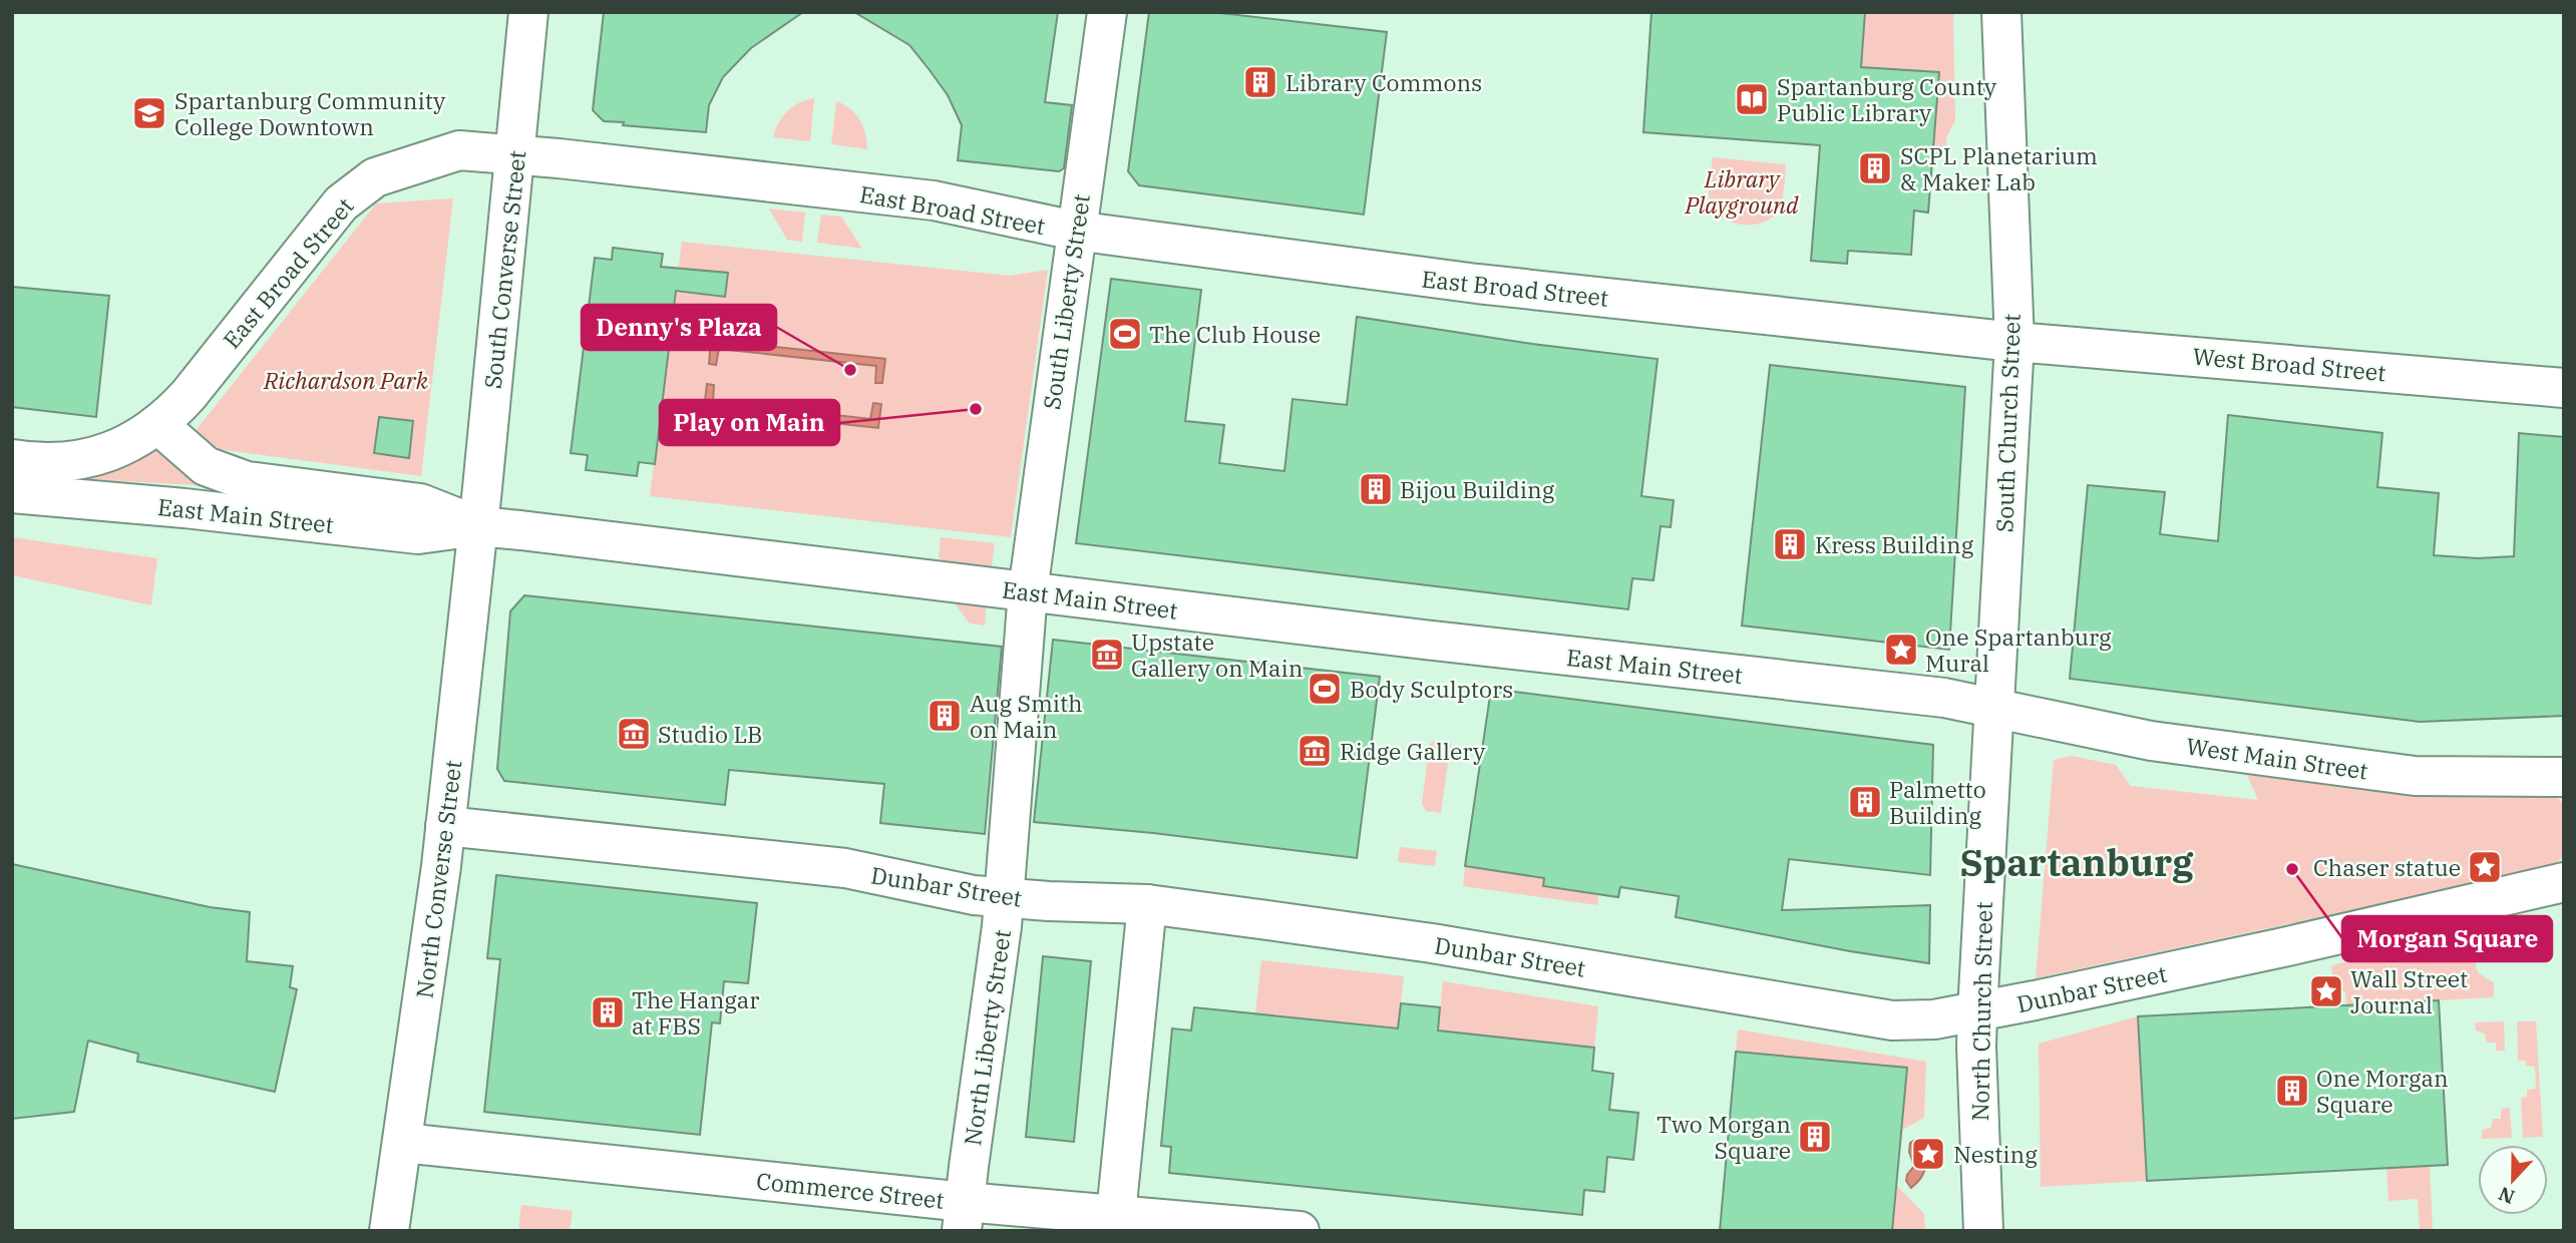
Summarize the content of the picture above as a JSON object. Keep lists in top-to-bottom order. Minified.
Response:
{"streets":{"street":["East Broad Street","South Converse Street","South Liberty Street","West Broad Street","South Church Street","East Main Street","West Main Street","North Converse Street","Dunbar Street","North Church Street","North Liberty Street","Commerce Street"]},"crossings":[["East Broad Street","South Converse Street"],["East Broad Street","South Liberty Street"],["East Broad Street","West Broad Street"],["East Broad Street","South Church Street"],["East Broad Street","East Main Street"],["South Converse Street","East Main Street"],["South Converse Street","North Converse Street"],["South Liberty Street","East Main Street"],["South Liberty Street","North Liberty Street"],["West Broad Street","South Church Street"],["South Church Street","East Main Street"],["South Church Street","West Main Street"],["South Church Street","North Church Street"],["East Main Street","West Main Street"],["East Main Street","North Converse Street"],["East Main Street","North Church Street"],["East Main Street","North Liberty Street"],["West Main Street","North Church Street"],["North Converse Street","Dunbar Street"],["North Converse Street","Commerce Street"],["Dunbar Street","North Church Street"],["Dunbar Street","North Liberty Street"],["North Liberty Street","Commerce Street"]],"districts":["Spartanburg"],"parks":["Library Playground","Richardson Park"],"places":{"building":["Library Commons","SCPL Planetarium & Maker Lab","Bijou Building","Kress Building","Aug Smith on Main","Palmetto Building","The Hangar at FBS","One Morgan Square","Two Morgan Square"],"library":["Spartanburg County Public Library"],"school or university":["Spartanburg Community College Downtown"],"sports":["The Club House","Body Sculptors"],"other":["Denny's Plaza","Play on Main","Morgan Square"],"place":["One Spartanburg Mural","Chaser statue","Wall Street Journal","Nesting"],"museum":["Upstate Gallery on Main","Studio LB","Ridge Gallery"]},"north":"bottom"}
